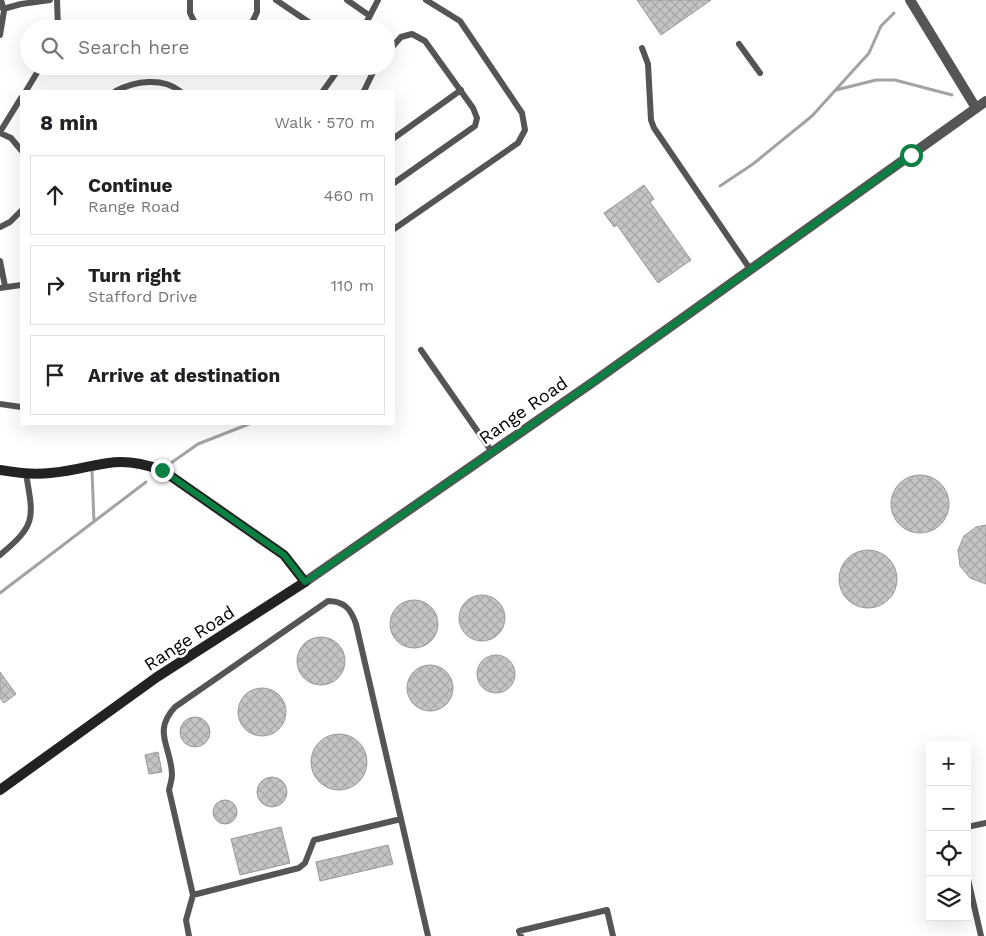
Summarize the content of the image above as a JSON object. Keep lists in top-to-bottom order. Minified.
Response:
{"streets":{"street":["Range Road"]},"page":{"search":"Search here","heading":["8 min","Walk · 570 m"],"list":[["Continue","Range Road","460 m"],["Turn right","Stafford Drive","110 m"],"Arrive at destination"],"map_buttons":["+","−"]}}
